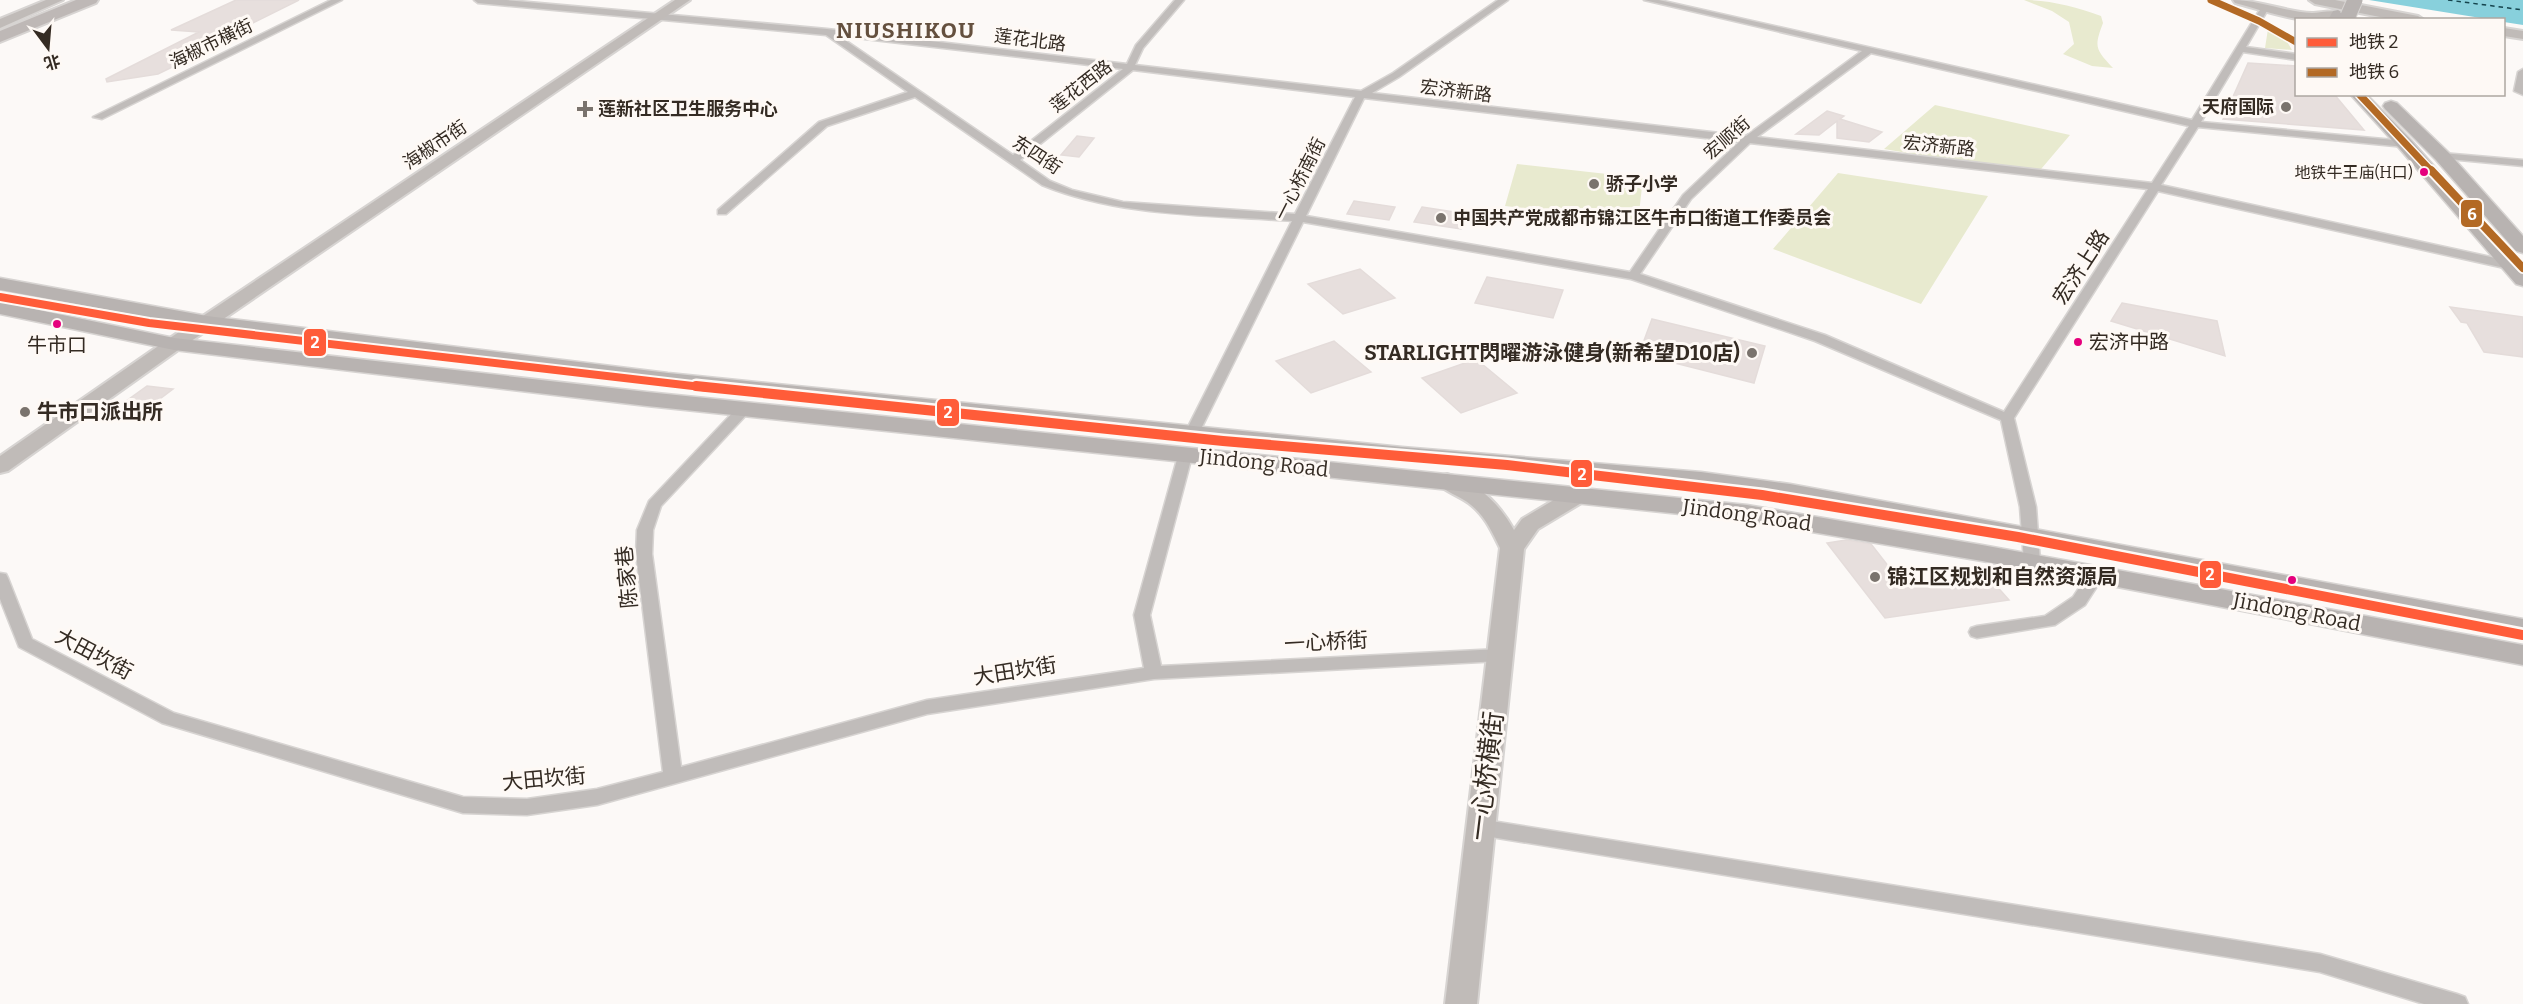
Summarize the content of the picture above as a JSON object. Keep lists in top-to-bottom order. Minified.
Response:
{"streets":{"main road":["Jindong Road"],"street":["莲花北路","海椒市横街","莲花西路","宏济新路","宏顺街","海椒市街","东四街","一心桥南街","宏济上路","陈家巷","一心桥街","大田坎街","一心桥横街"]},"crossings":[["莲花北路","莲花西路"],["莲花北路","宏济新路"],["莲花北路","海椒市街"],["莲花北路","东四街"],["莲花北路","一心桥南街"],["莲花西路","东四街"],["宏济新路","宏顺街"],["宏济新路","一心桥南街"],["宏济新路","宏济上路"],["宏顺街","东四街"],["海椒市街","Jindong Road"],["东四街","一心桥南街"],["东四街","宏济上路"],["一心桥南街","Jindong Road"],["Jindong Road","陈家巷"],["陈家巷","大田坎街"],["一心桥街","大田坎街"],["一心桥街","一心桥横街"]],"districts":["NIUSHIKOU"],"places":{"other":["天府国际","地铁牛王庙(H口)","骄子小学","中国共产党成都市锦江区牛市口街道工作委员会","牛市口","宏济中路","STARLIGHT閃曜游泳健身(新希望D10店)","牛市口派出所","锦江区规划和自然资源局"],"health":["莲新社区卫生服务中心"]},"lines":["metro line 6","metro line 2"],"legend":["地铁 2","地铁 6"],"north":"bottom"}
